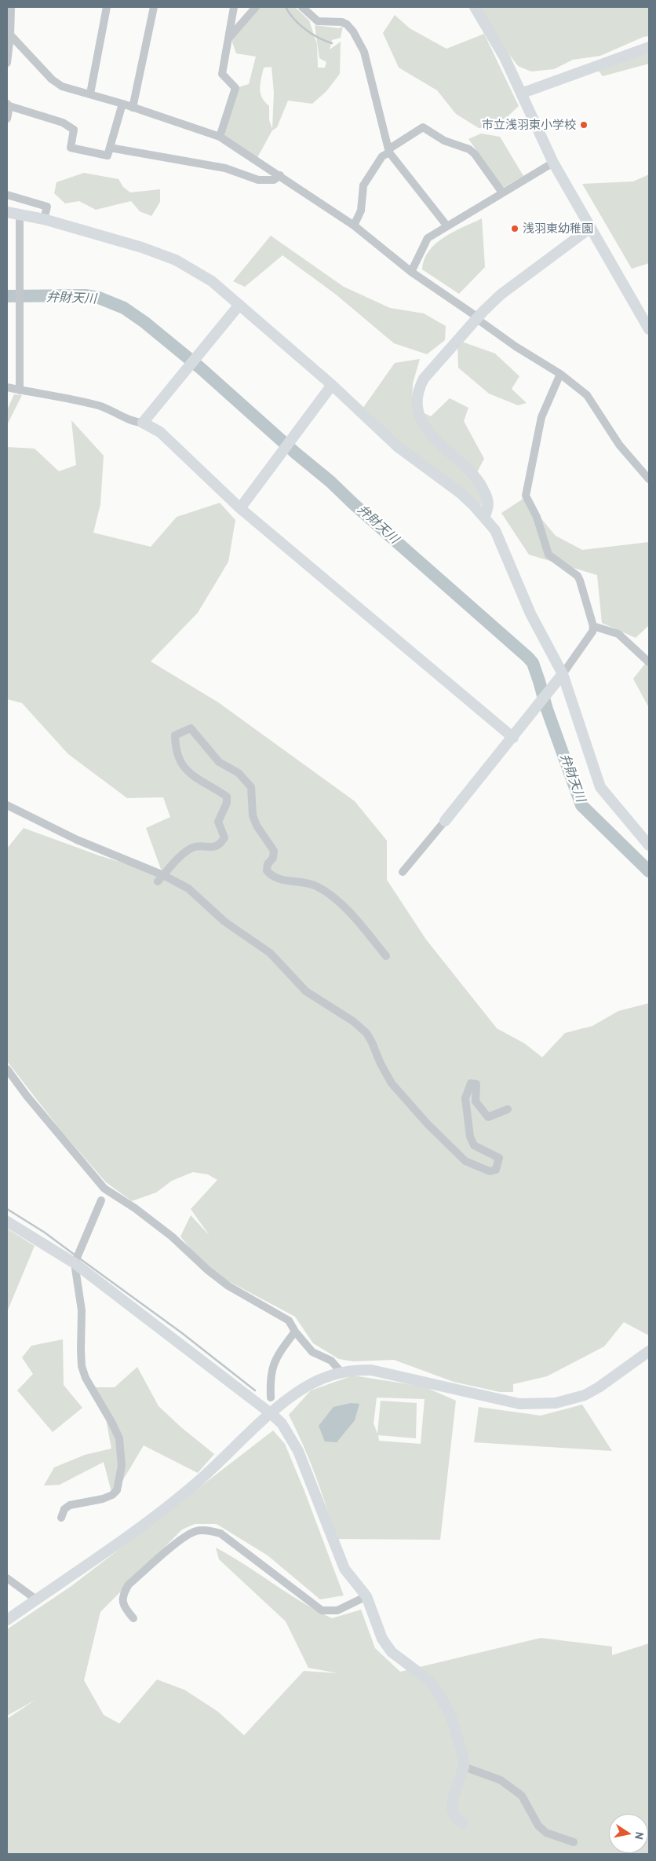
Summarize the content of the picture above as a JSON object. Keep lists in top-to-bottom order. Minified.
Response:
{"water":["弁財天川"],"places":["市立浅羽東小学校","浅羽東幼稚園"],"north":"right"}
